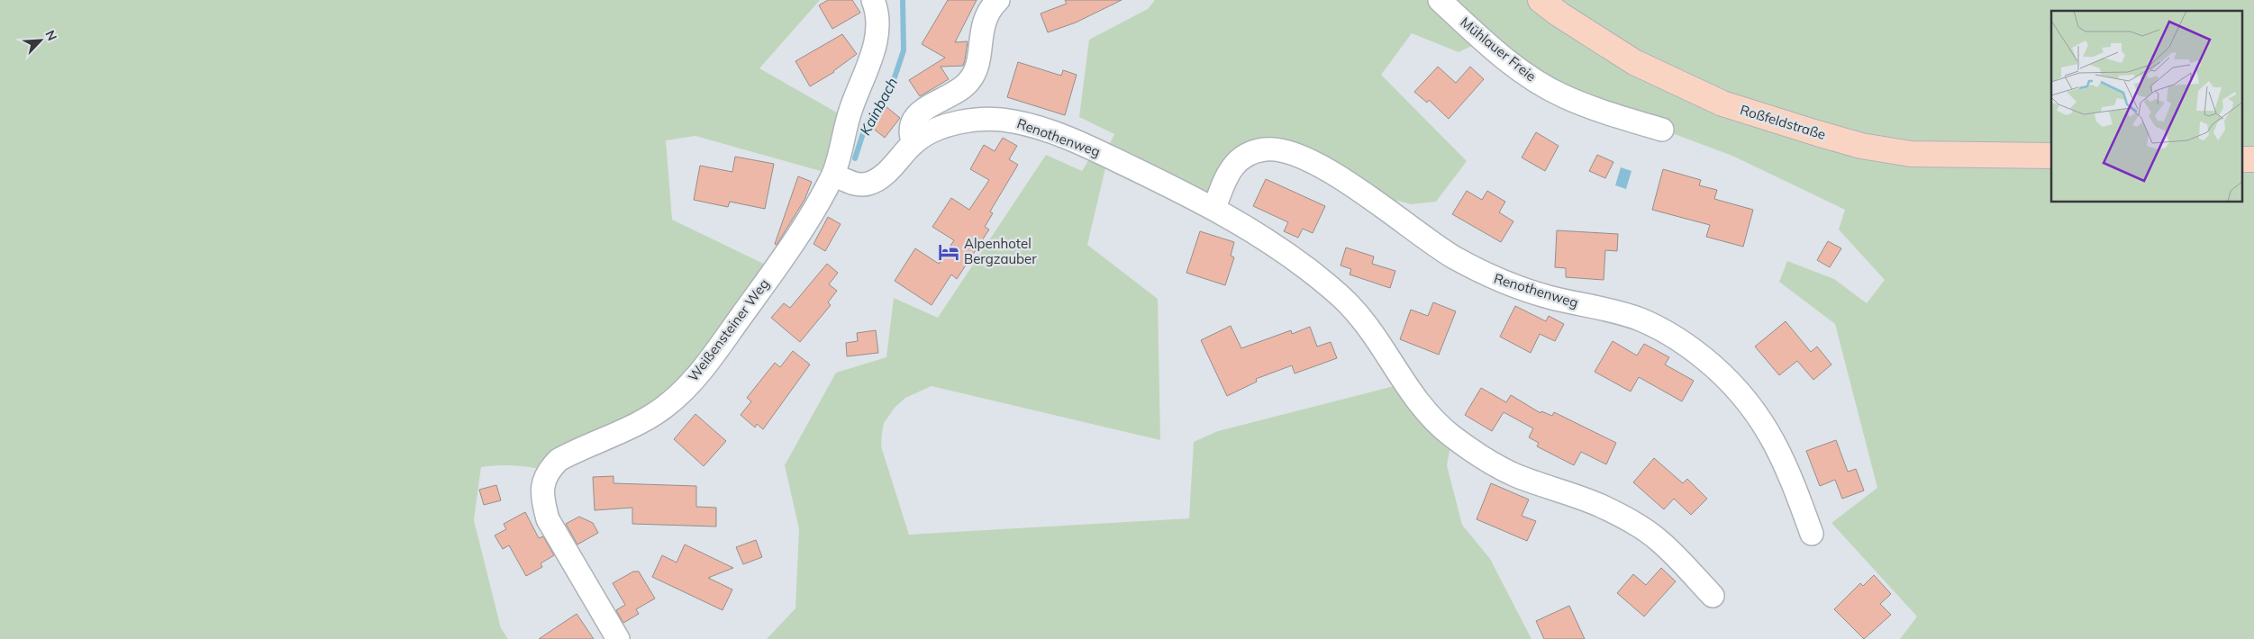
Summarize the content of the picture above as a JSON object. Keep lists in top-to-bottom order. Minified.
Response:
{"streets":{"main road":["Roßfeldstraße"],"street":["Mühlauer Freie","Renothenweg","Weißensteiner Weg"]},"crossings":[["Renothenweg","Weißensteiner Weg"]],"water":["Kainbach"],"places":{"hotel":["Alpenhotel Bergzauber"]},"north":"top right"}
